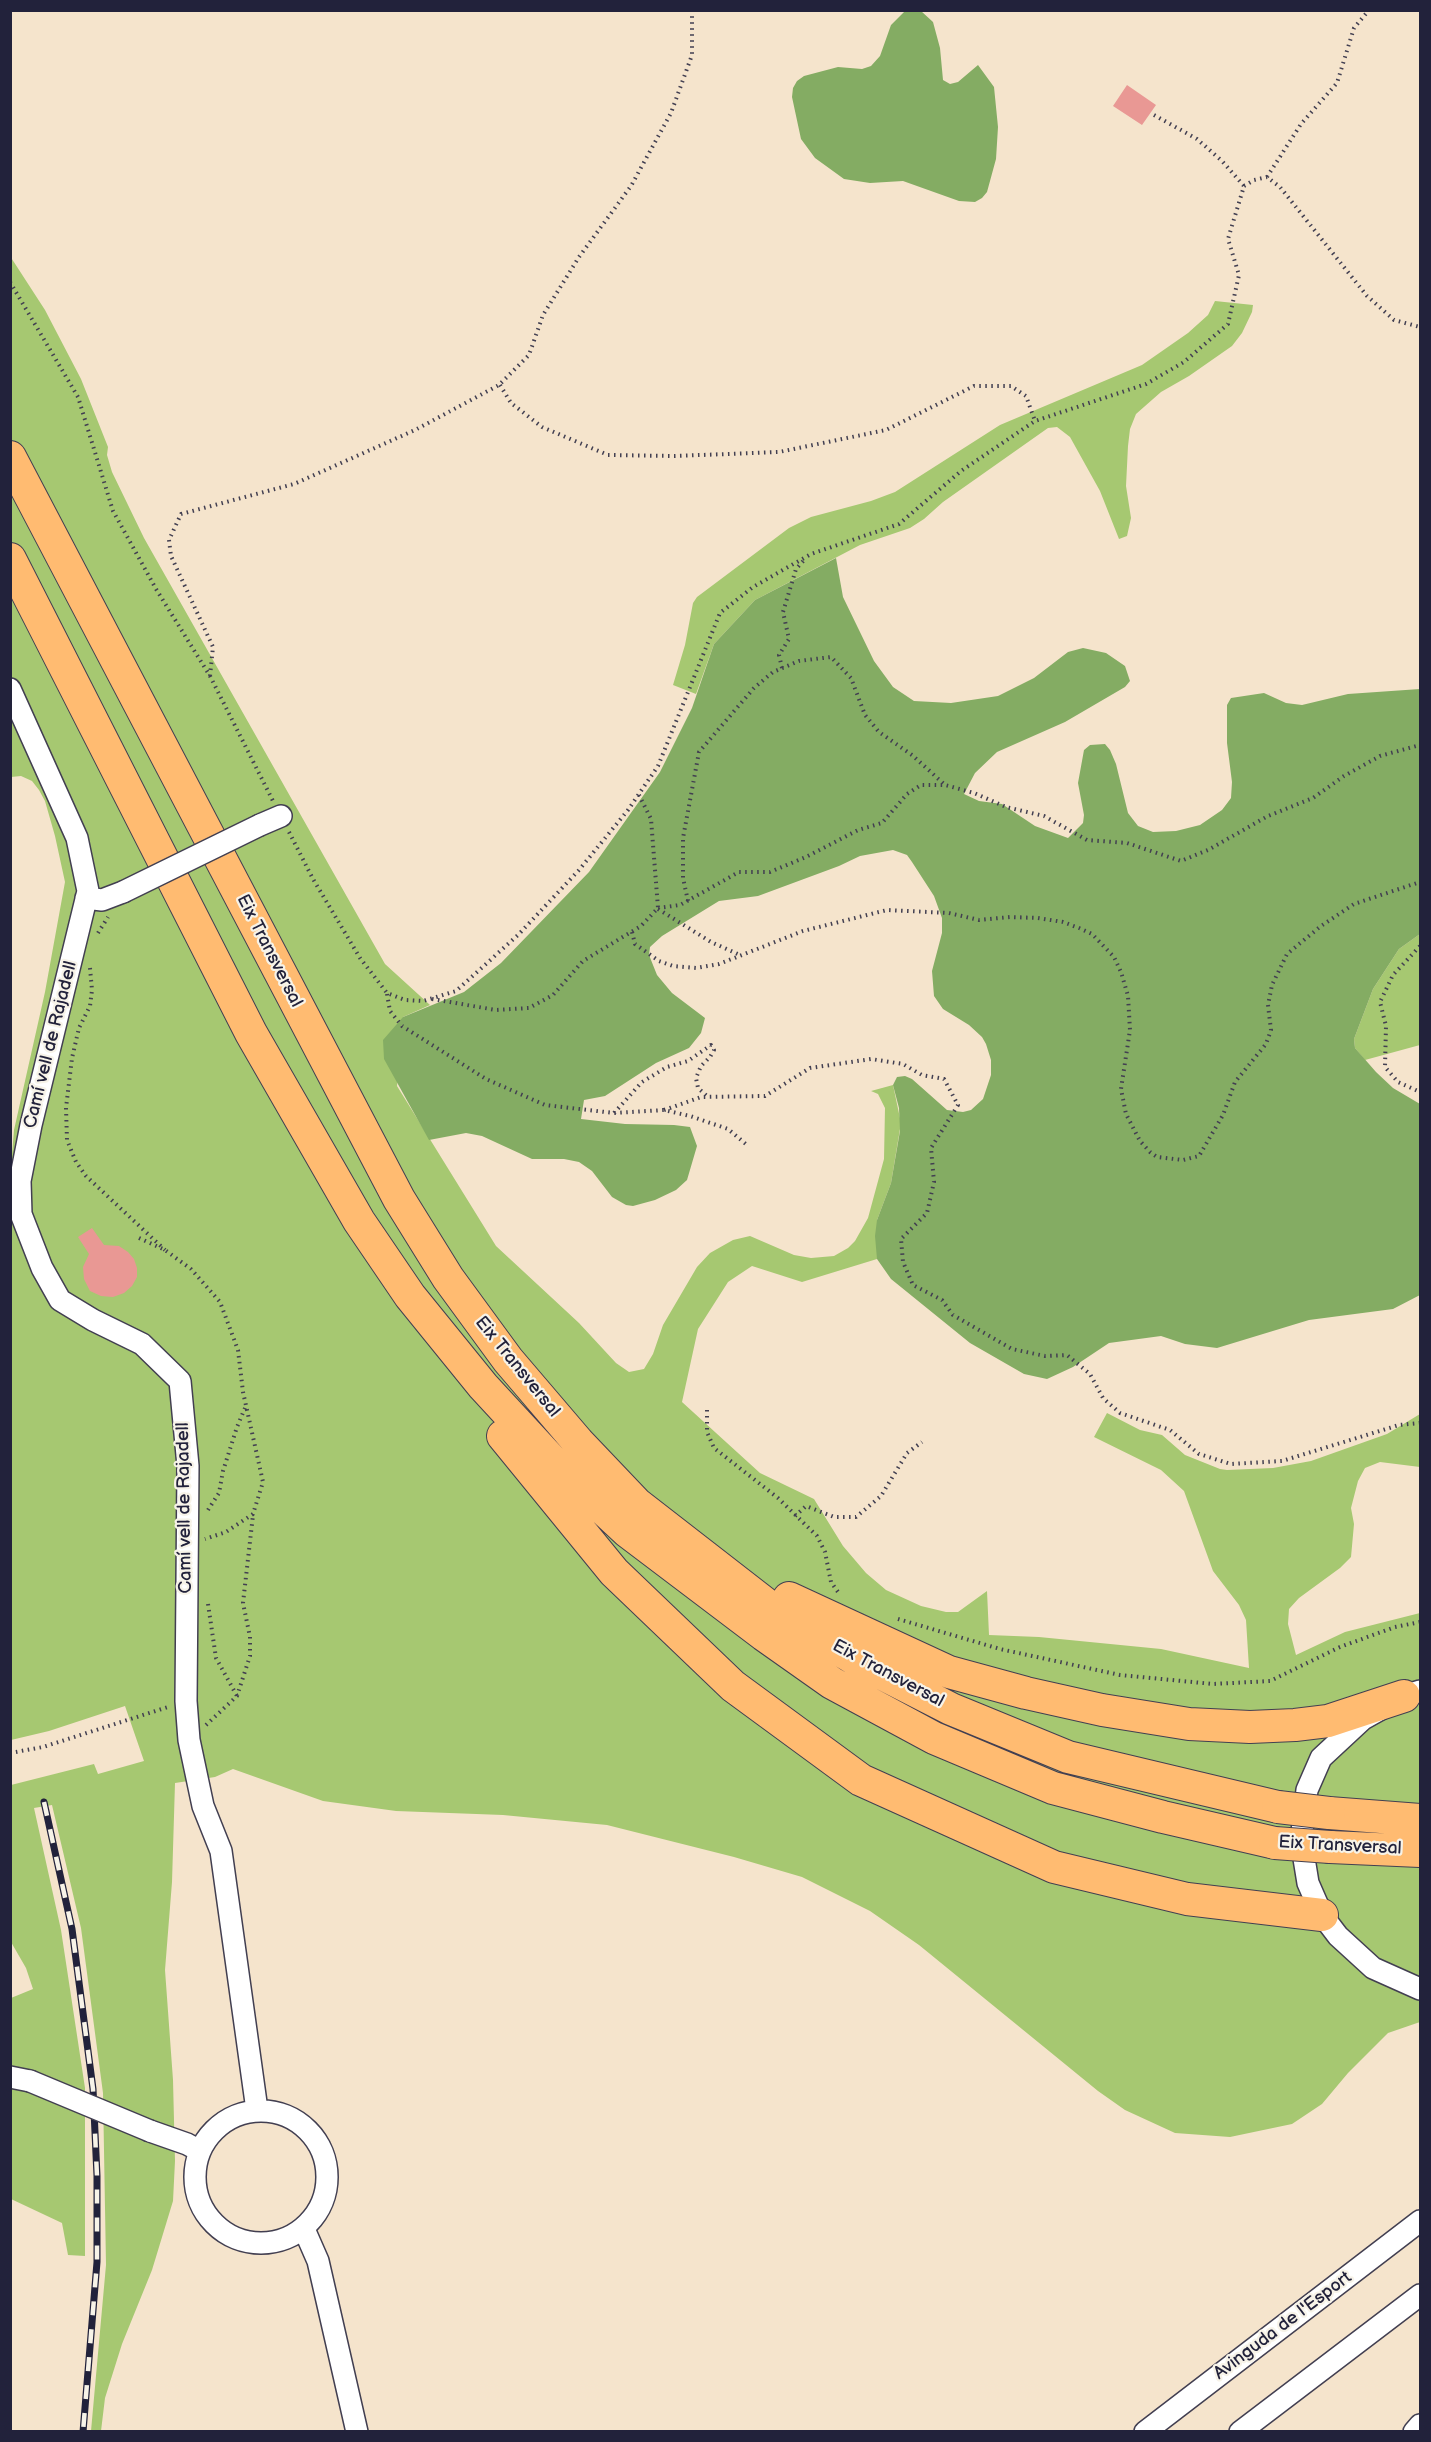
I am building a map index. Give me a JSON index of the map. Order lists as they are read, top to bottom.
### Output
{
  "streets": {
    "highway": ["Eix Transversal"],
    "street": ["Camí vell de Rajadell", "Avinguda de l'Esport"]
  }
}
